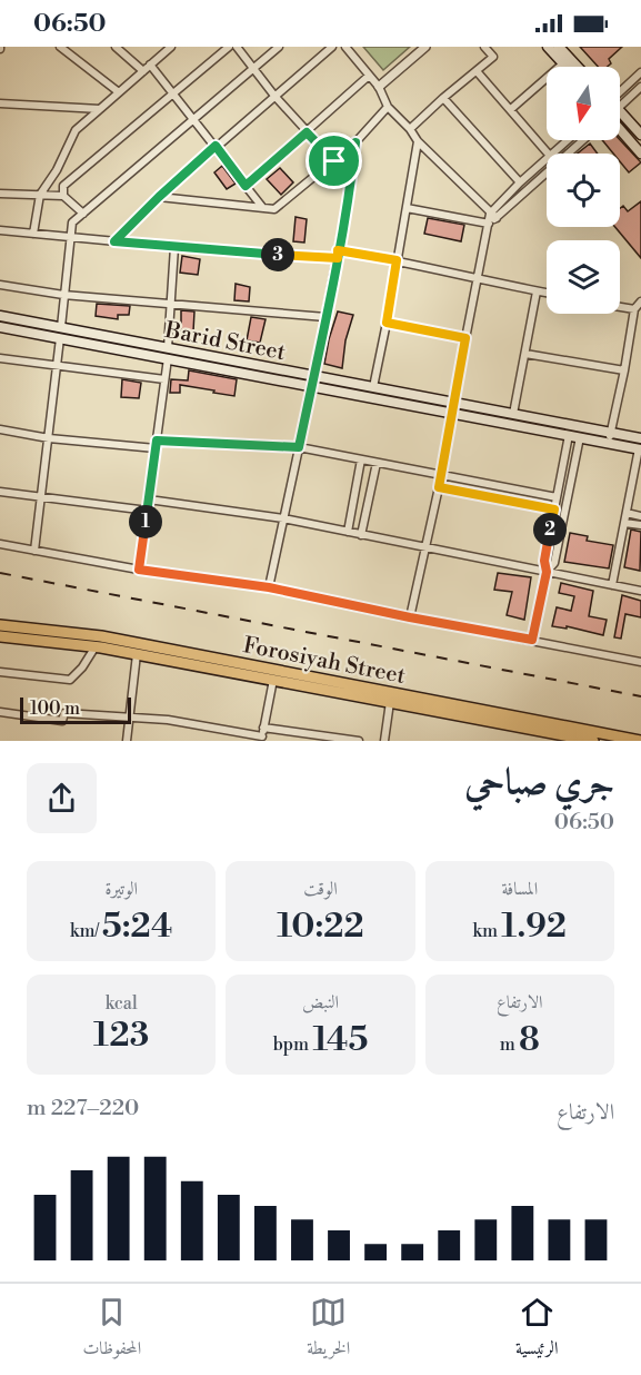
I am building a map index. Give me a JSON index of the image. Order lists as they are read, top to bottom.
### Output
{
  "streets": {
    "main road": ["Barid Street", "Forosiyah Street"]
  },
  "scale_bar": "100 m",
  "north": "bottom",
  "page": {
    "status": "06:50",
    "pins": ["3", "1", "2"],
    "scale": "100 m",
    "heading": ["جري صباحي", "06:50"],
    "stats": [
      ["المسافة", "1.92 km"],
      ["الوقت", "10:22"],
      ["الوتيرة", "5:24 /km"],
      ["الارتفاع", "8 m"],
      ["النبض", "145 bpm"],
      ["kcal", "123"]
    ],
    "chart": ["الارتفاع", "220–227 m"],
    "tabs": ["الرئيسية", "الخريطة", "المحفوظات"]
  }
}
